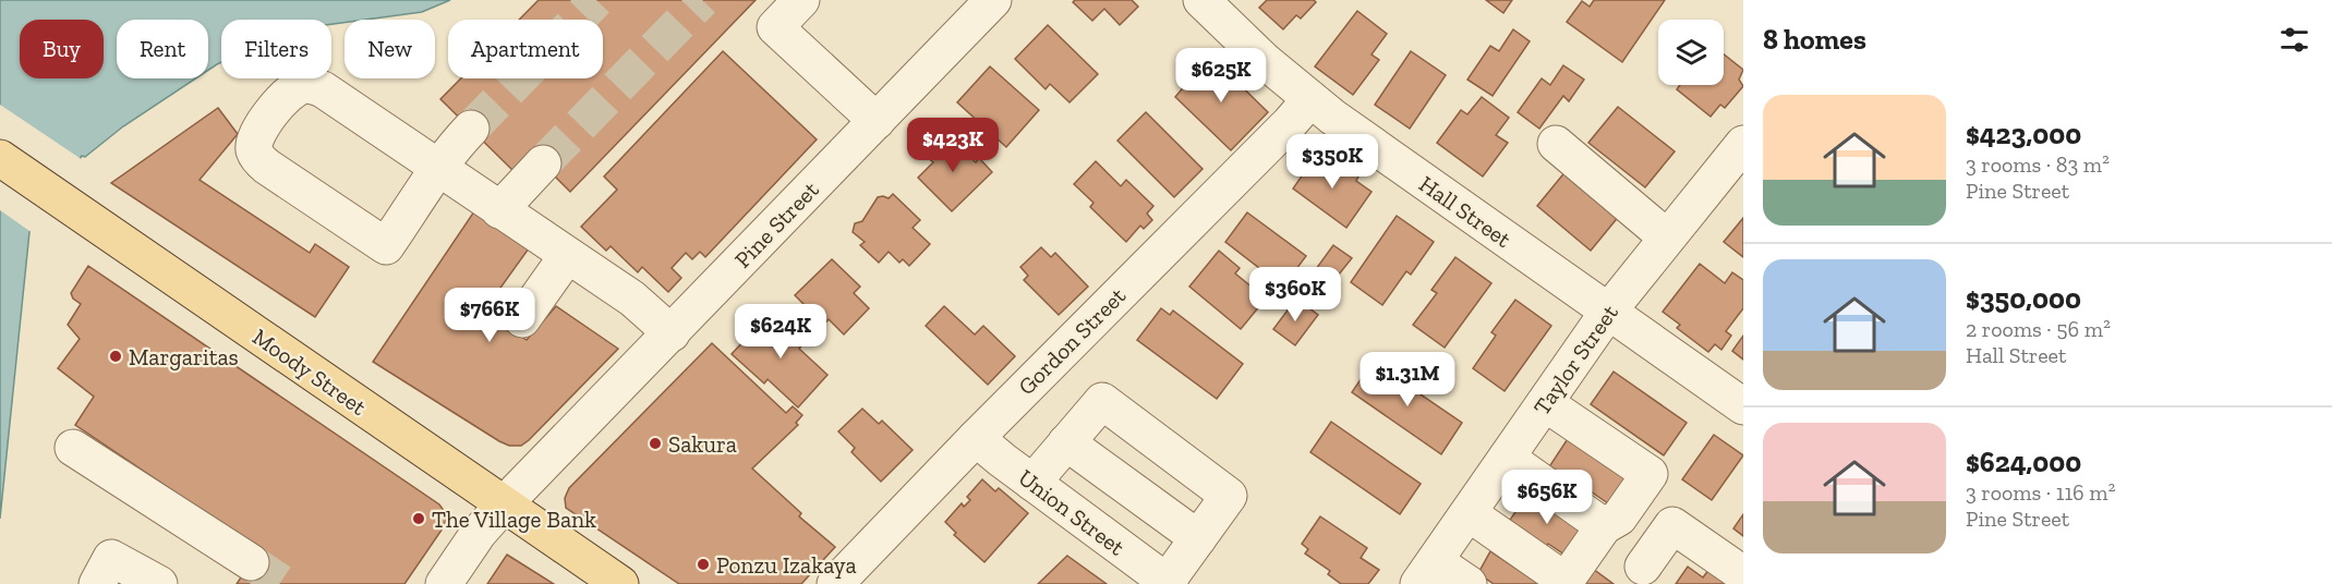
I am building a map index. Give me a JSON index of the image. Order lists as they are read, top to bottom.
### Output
{
  "streets": {
    "main road": ["Moody Street"],
    "street": [
      "Hall Street",
      "Pine Street",
      "Gordon Street",
      "Taylor Street",
      "Union Street"
    ]
  },
  "crossings": [
    ["Hall Street", "Gordon Street"],
    ["Hall Street", "Taylor Street"],
    ["Pine Street", "Moody Street"],
    ["Gordon Street", "Union Street"]
  ],
  "places": [
    "Margaritas",
    "Sakura",
    "The Village Bank",
    "Ponzu Izakaya"
  ],
  "page": {
    "heading": "8 homes",
    "chip": [
      "Buy",
      "Rent",
      "Filters",
      "New",
      "Apartment"
    ],
    "price": [
      "$625K",
      "$423K",
      "$350K",
      "$360K",
      "$766K",
      "$624K",
      "$1.31M",
      "$656K"
    ],
    "list": [
      {
        "name": "$423,000",
        "note": "3 rooms · 83 m² · Pine Street"
      },
      {
        "name": "$350,000",
        "note": "2 rooms · 56 m² · Hall Street"
      },
      {
        "name": "$624,000",
        "note": "3 rooms · 116 m² · Pine Street"
      }
    ]
  }
}
